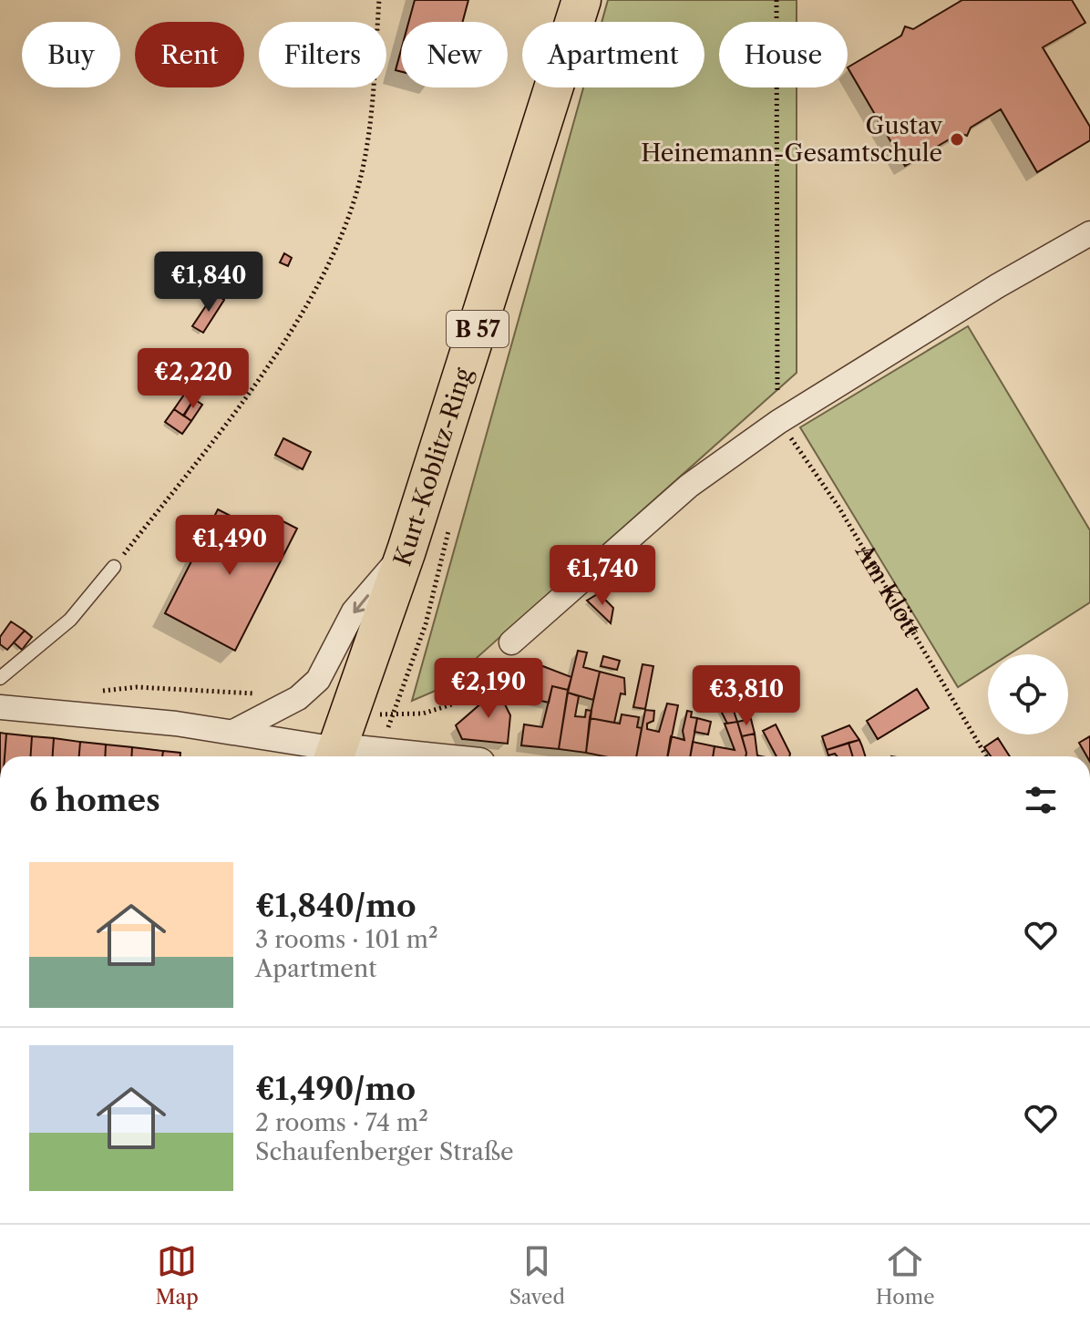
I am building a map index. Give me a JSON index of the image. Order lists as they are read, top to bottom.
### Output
{
  "streets": {
    "main road": ["B 57", "Kurt-Koblitz-Ring"],
    "path": ["Am Klött"]
  },
  "places": ["Gustav Heinemann-Gesamtschule"],
  "page": {
    "chip": [
      "Buy",
      "Rent",
      "Filters",
      "New",
      "Apartment",
      "House"
    ],
    "price": [
      "€1,840",
      "€2,220",
      "€1,490",
      "€1,740",
      "€2,190",
      "€3,810"
    ],
    "heading": "6 homes",
    "list": [
      {
        "name": "€1,840/mo",
        "note": "3 rooms · 101 m² · Apartment"
      },
      {
        "name": "€1,490/mo",
        "note": "2 rooms · 74 m² · Schaufenberger Straße"
      }
    ],
    "tabs": ["Map", "Saved", "Home"]
  }
}
